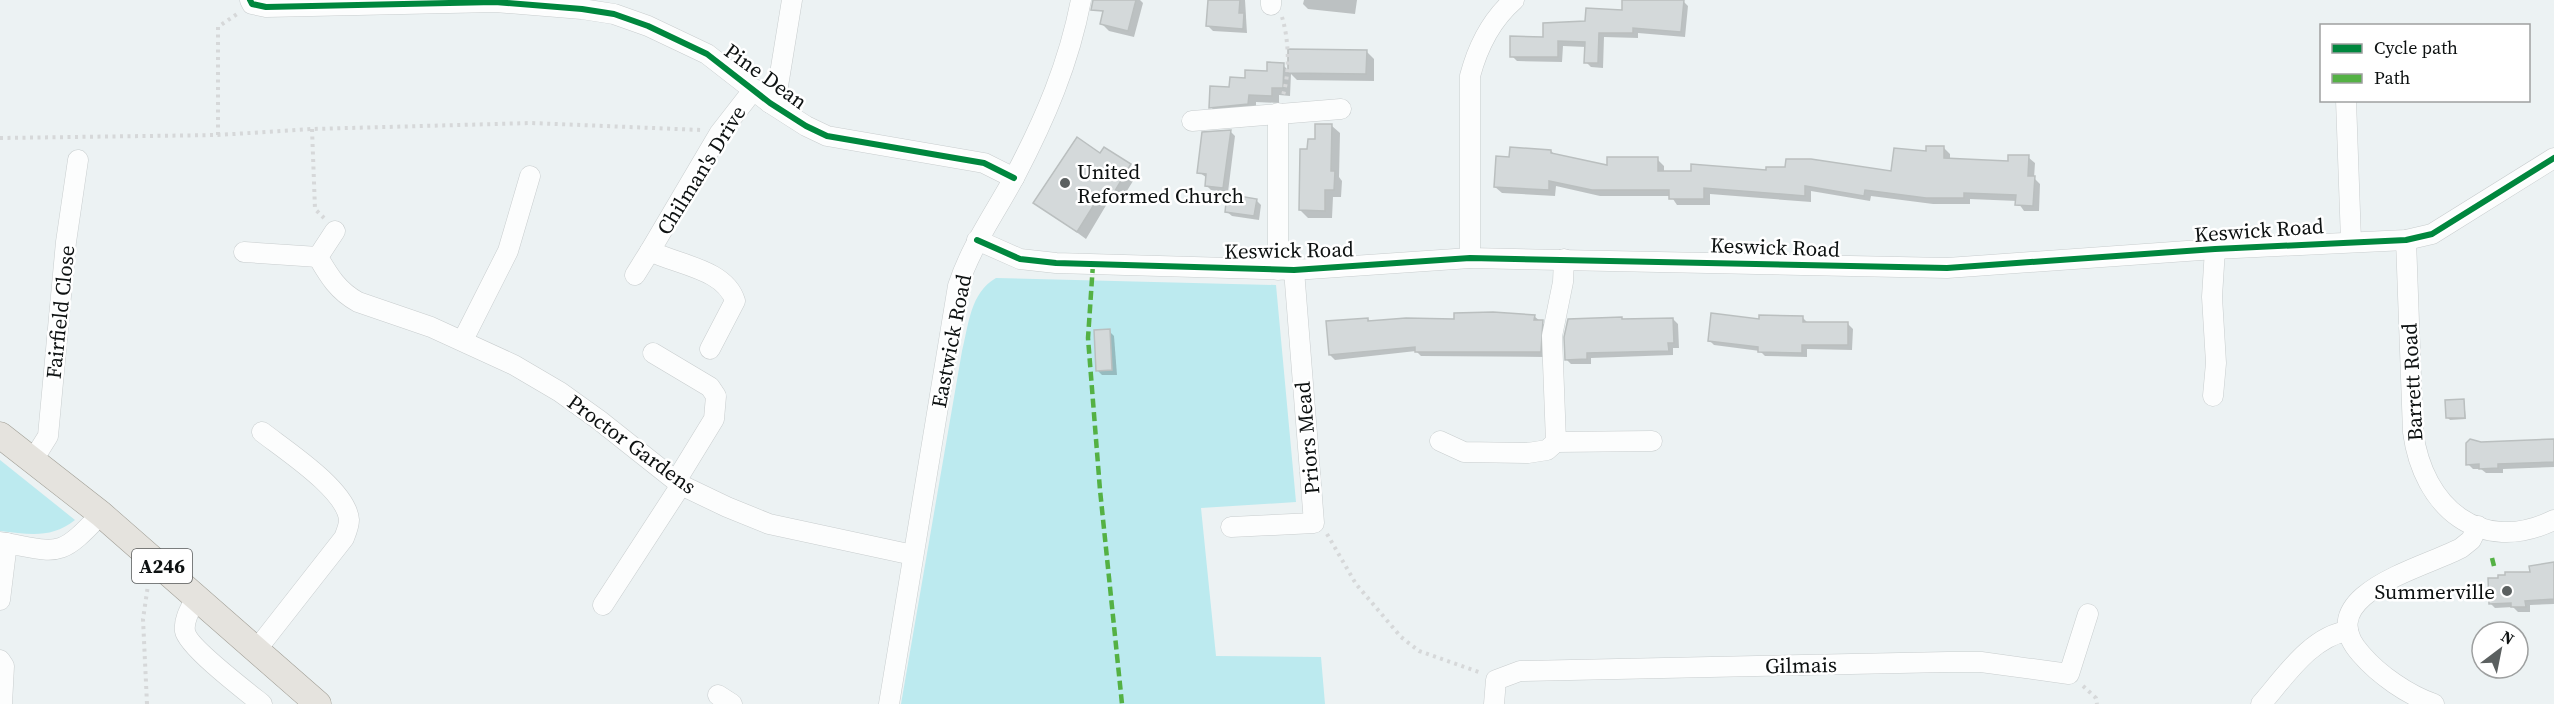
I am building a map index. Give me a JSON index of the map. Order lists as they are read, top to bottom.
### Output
{
  "streets": {
    "main road": ["A246"],
    "street": [
      "Pine Dean",
      "Chilman's Drive",
      "Keswick Road",
      "Fairfield Close",
      "Eastwick Road",
      "Barrett Road",
      "Priors Mead",
      "Proctor Gardens",
      "Gilmais"
    ]
  },
  "crossings": [
    ["Pine Dean", "Chilman's Drive"],
    ["Pine Dean", "Eastwick Road"],
    ["Keswick Road", "Eastwick Road"],
    ["Keswick Road", "Barrett Road"],
    ["Keswick Road", "Priors Mead"],
    ["Fairfield Close", "A246"],
    ["Eastwick Road", "Proctor Gardens"]
  ],
  "places": ["United Reformed Church", "Summerville"],
  "legend": ["Cycle path", "Path"],
  "north": "top right"
}
